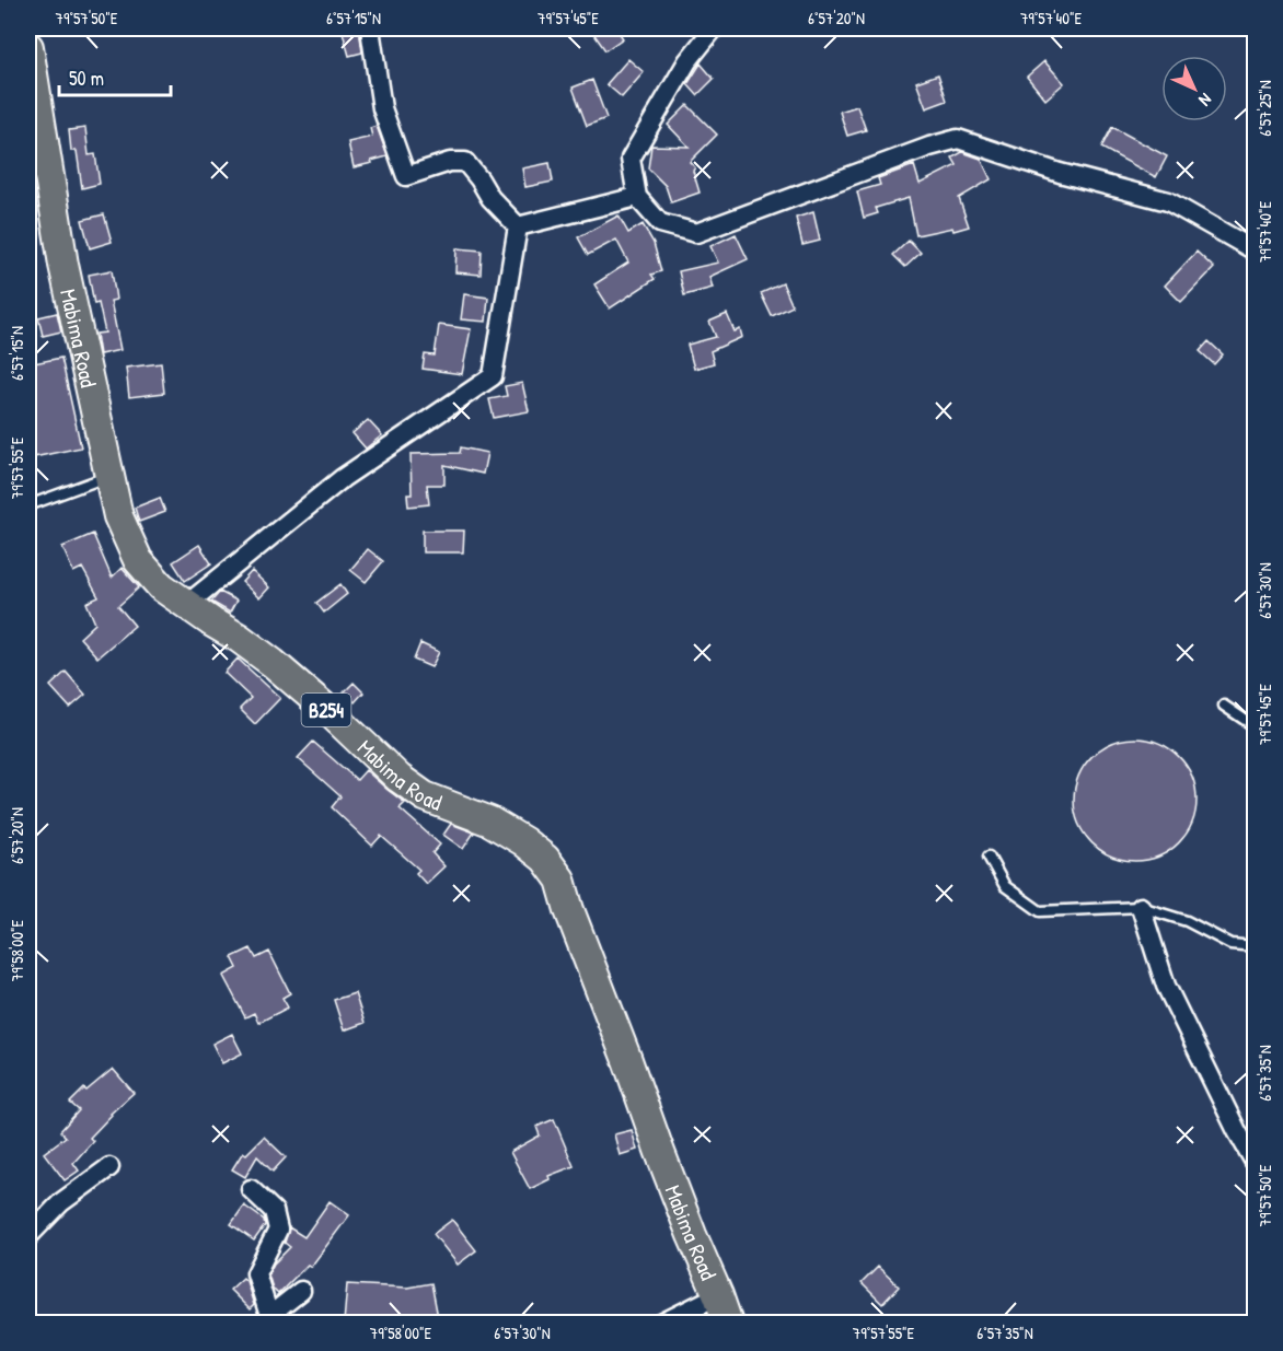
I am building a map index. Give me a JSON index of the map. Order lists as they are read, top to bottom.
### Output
{
  "streets": {
    "main road": ["Mabima Road", "B254"]
  },
  "scale_bar": "50 m",
  "north": "bottom right",
  "coordinates": [
    "79°57'50\"E",
    "6°57'15\"N",
    "79°57'45\"E",
    "6°57'20\"N",
    "79°57'40\"E",
    "6°57'25\"N",
    "79°57'55\"E",
    "6°57'30\"N",
    "79°58'00\"E",
    "6°57'35\"N"
  ]
}
